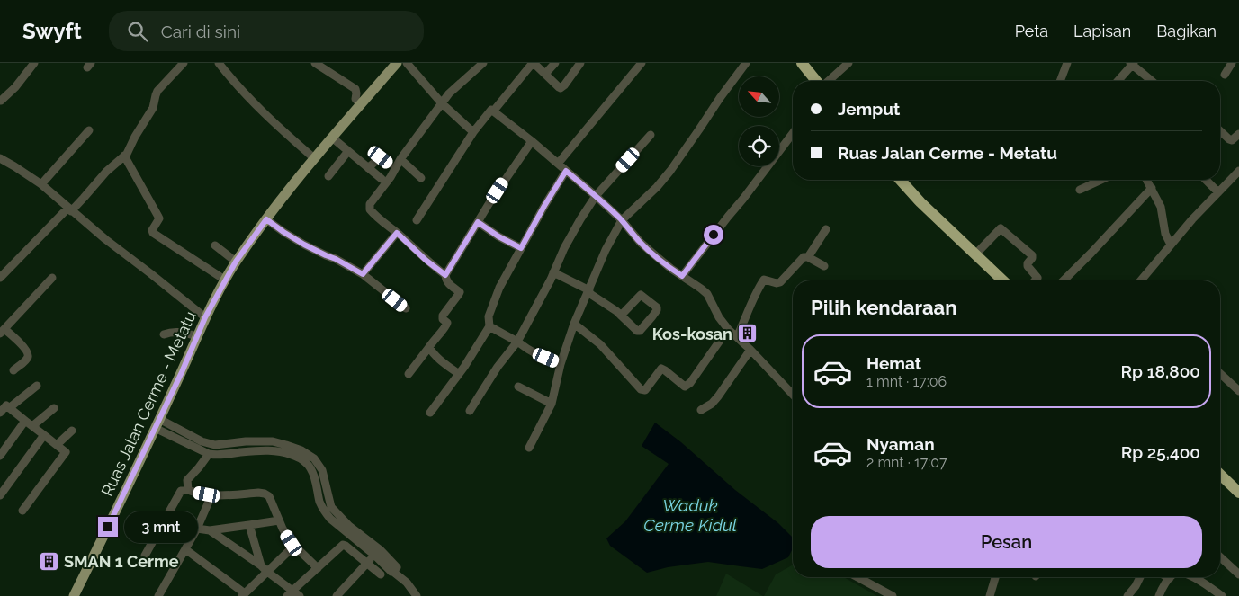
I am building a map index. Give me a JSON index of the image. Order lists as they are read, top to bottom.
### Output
{
  "streets": {
    "main road": ["Ruas Jalan Cerme - Metatu"]
  },
  "water": ["Waduk Cerme Kidul"],
  "places": {
    "building": ["Kos-kosan", "SMAN 1 Cerme"]
  },
  "north": "top left",
  "page": {
    "header": "Swyft",
    "search": "Cari di sini",
    "nav": ["Peta", "Lapisan", "Bagikan"],
    "banner": ["Jemput", "Ruas Jalan Cerme - Metatu"],
    "heading": "Pilih kendaraan",
    "list": [
      {
        "name": "Hemat",
        "note": "1 mnt · 17:06",
        "value": "Rp 18,800"
      },
      {
        "name": "Nyaman",
        "note": "2 mnt · 17:07",
        "value": "Rp 25,400"
      }
    ],
    "buttons": "Pesan",
    "bubble": "3 mnt"
  }
}
